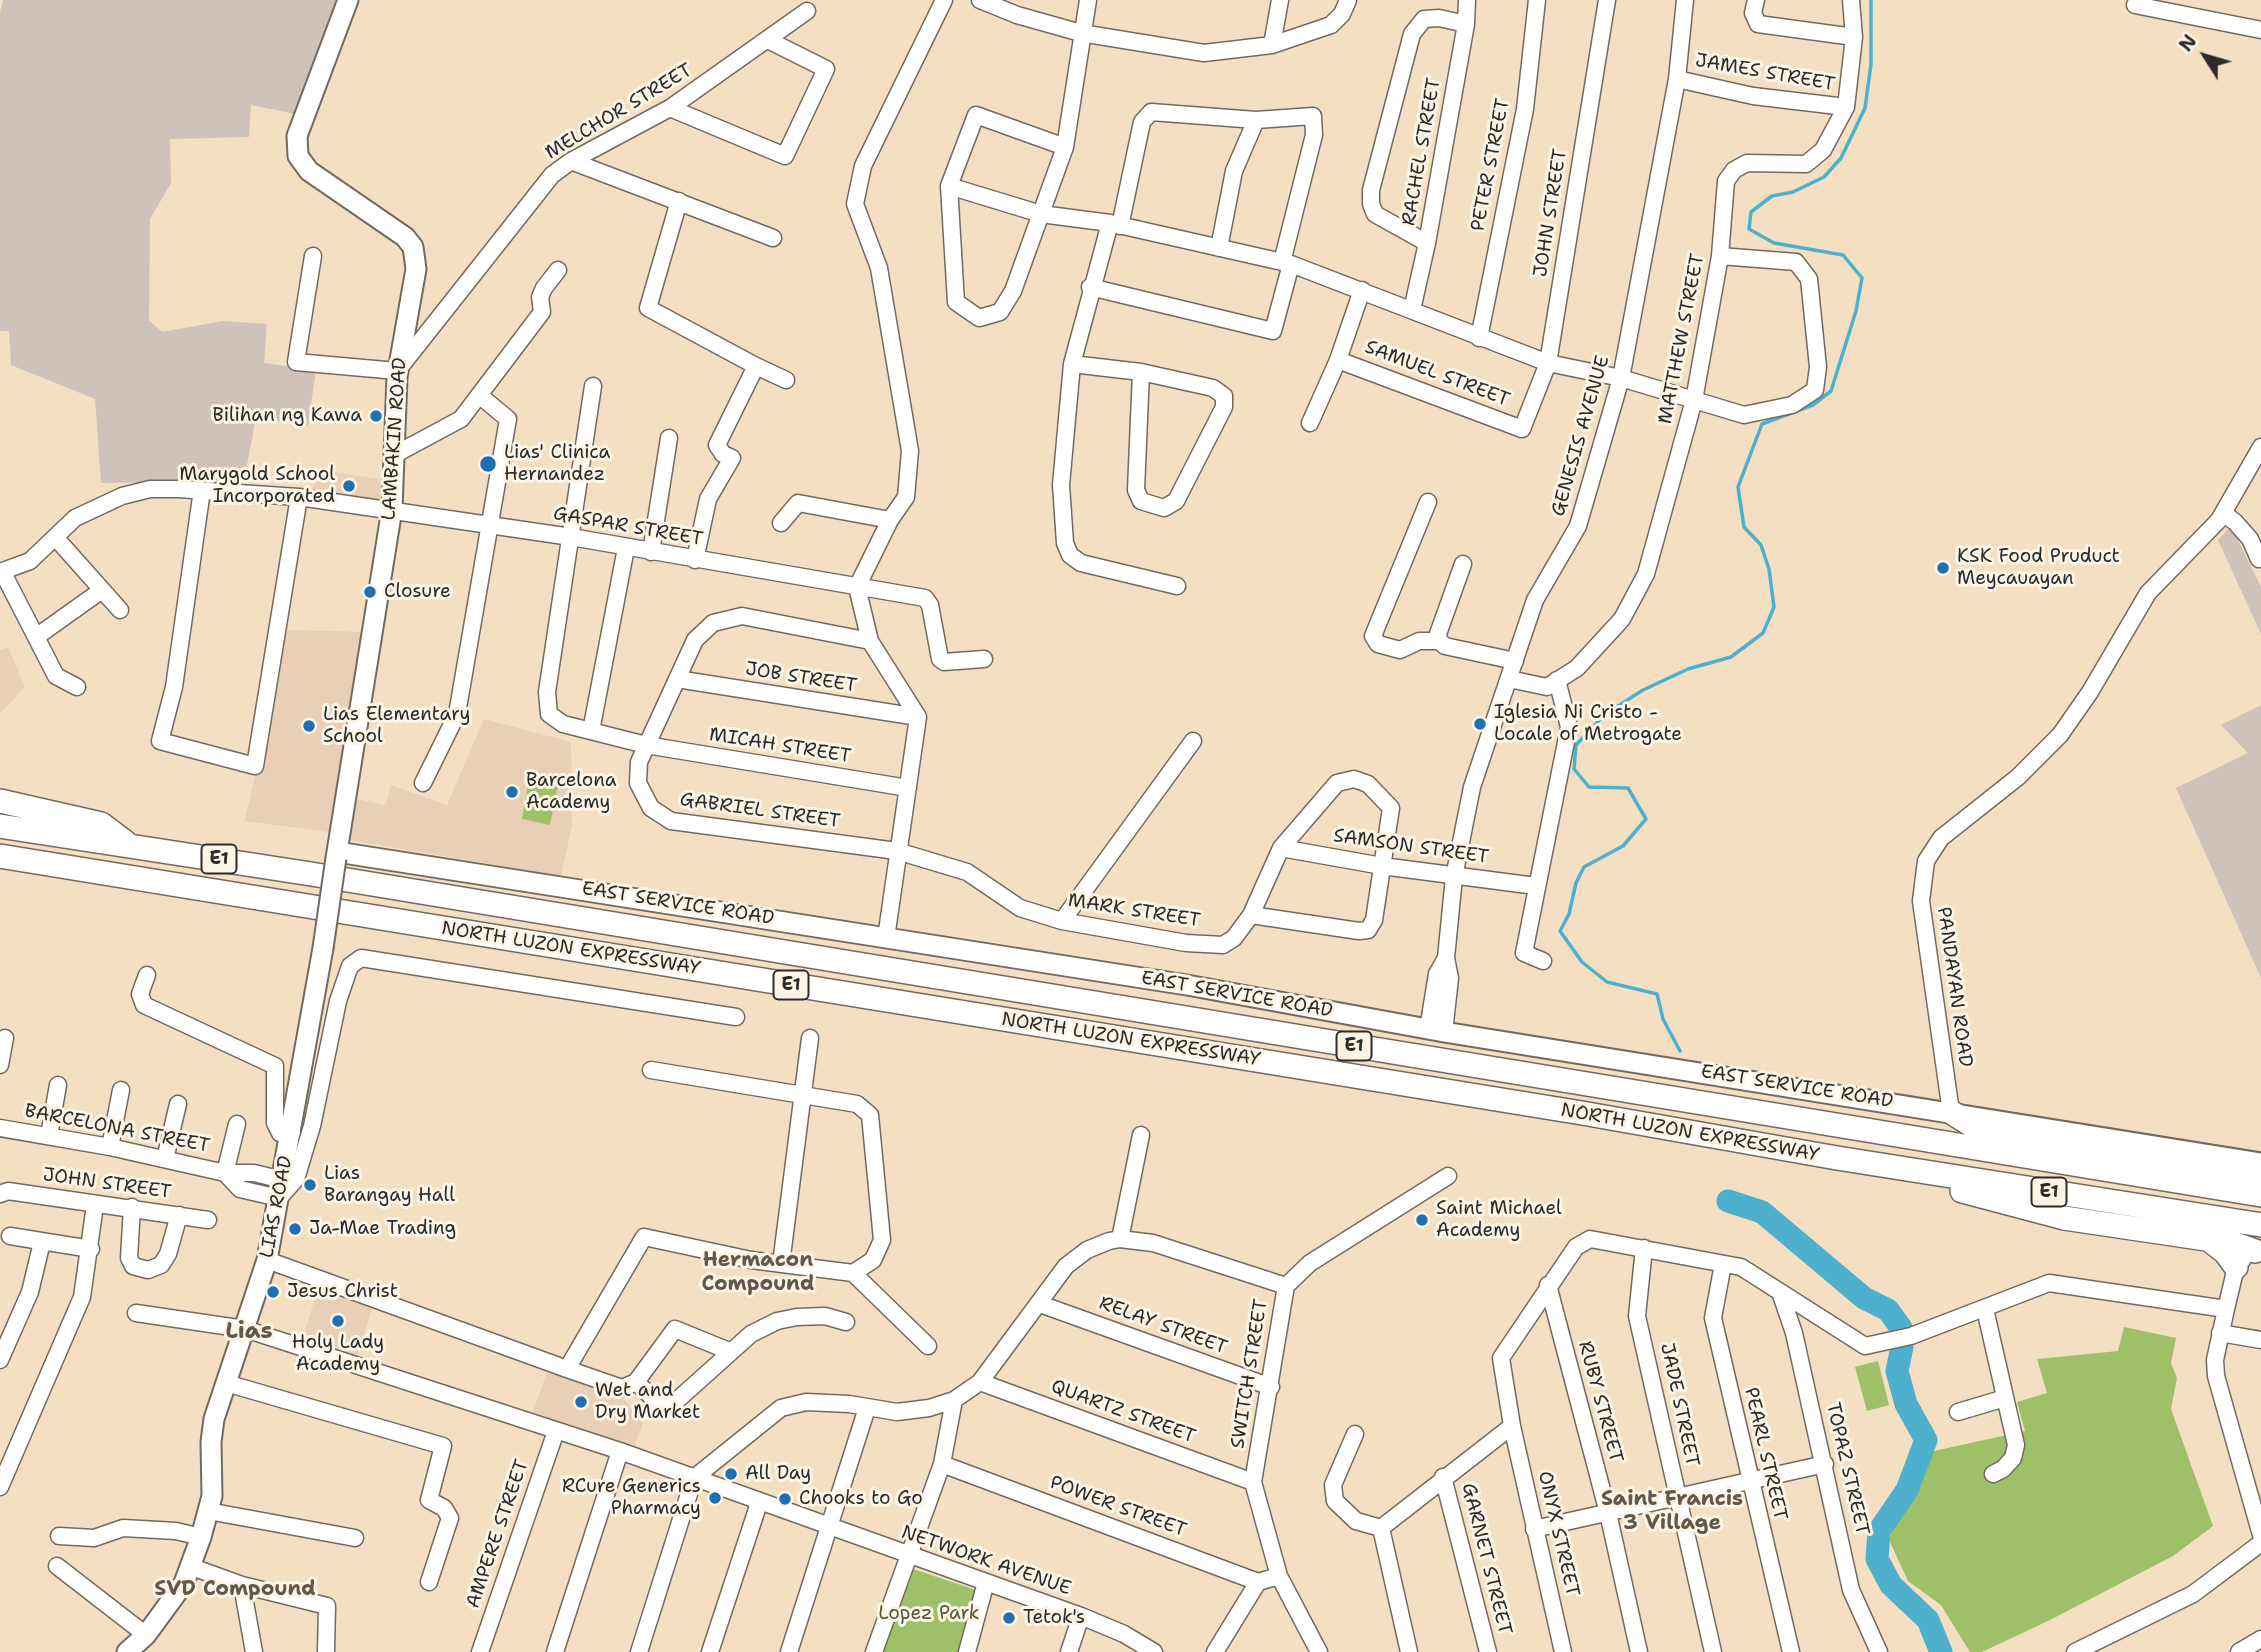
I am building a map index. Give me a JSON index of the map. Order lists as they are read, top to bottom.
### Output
{
  "streets": {
    "highway": ["E1", "NORTH LUZON EXPRESSWAY"],
    "main road": ["LAMBAKIN ROAD", "EAST SERVICE ROAD", "LIAS ROAD"],
    "street": [
      "JAMES STREET",
      "MELCHOR STREET",
      "RACHEL STREET",
      "PETER STREET",
      "JOHN STREET",
      "MATTHEW STREET",
      "SAMUEL STREET",
      "GENESIS AVENUE",
      "GASPAR STREET",
      "JOB STREET",
      "MICAH STREET",
      "GABRIEL STREET",
      "SAMSON STREET",
      "MARK STREET",
      "PANDAYAN ROAD",
      "BARCELONA STREET",
      "RELAY STREET",
      "SWITCH STREET",
      "RUBY STREET",
      "JADE STREET",
      "QUARTZ STREET",
      "PEARL STREET",
      "TOPAZ STREET",
      "POWER STREET",
      "AMPERE STREET",
      "ONYX STREET",
      "GARNET STREET",
      "NETWORK AVENUE"
    ]
  },
  "crossings": [
    ["JAMES STREET", "MATTHEW STREET"],
    ["JAMES STREET", "GENESIS AVENUE"],
    ["MELCHOR STREET", "LAMBAKIN ROAD"],
    ["JOHN STREET", "SAMUEL STREET"],
    ["GENESIS AVENUE", "SAMSON STREET"],
    ["GENESIS AVENUE", "EAST SERVICE ROAD"],
    ["LAMBAKIN ROAD", "GASPAR STREET"],
    ["LAMBAKIN ROAD", "EAST SERVICE ROAD"],
    ["LAMBAKIN ROAD", "LIAS ROAD"],
    ["GASPAR STREET", "MICAH STREET"],
    ["JOB STREET", "GABRIEL STREET"],
    ["MICAH STREET", "GABRIEL STREET"],
    ["GABRIEL STREET", "MARK STREET"],
    ["SAMSON STREET", "MARK STREET"],
    ["EAST SERVICE ROAD", "PANDAYAN ROAD"],
    ["EAST SERVICE ROAD", "LIAS ROAD"],
    ["BARCELONA STREET", "LIAS ROAD"],
    ["LIAS ROAD", "NETWORK AVENUE"],
    ["RELAY STREET", "SWITCH STREET"],
    ["SWITCH STREET", "QUARTZ STREET"],
    ["RUBY STREET", "ONYX STREET"],
    ["JADE STREET", "ONYX STREET"],
    ["AMPERE STREET", "NETWORK AVENUE"]
  ],
  "districts": [
    "Hermacon Compound",
    "Lias",
    "Saint Francis 3 Village",
    "SVD Compound"
  ],
  "parks": ["Lopez Park"],
  "places": [
    "Bilihan ng Kawa",
    "Lias' Clinica Hernandez",
    "Marygold School Incorporated",
    "KSK Food Pruduct Meycauayan",
    "Closure",
    "Iglesia Ni Cristo - Locale of Metrogate",
    "Lias Elementary School",
    "Barcelona Academy",
    "Lias Barangay Hall",
    "Saint Michael Academy",
    "Ja-Mae Trading",
    "Jesus Christ",
    "Holy Lady Academy",
    "Wet and Dry Market",
    "All Day",
    "RCure Generics Pharmacy",
    "Chooks to Go",
    "Tetok's"
  ],
  "north": "top left"
}
